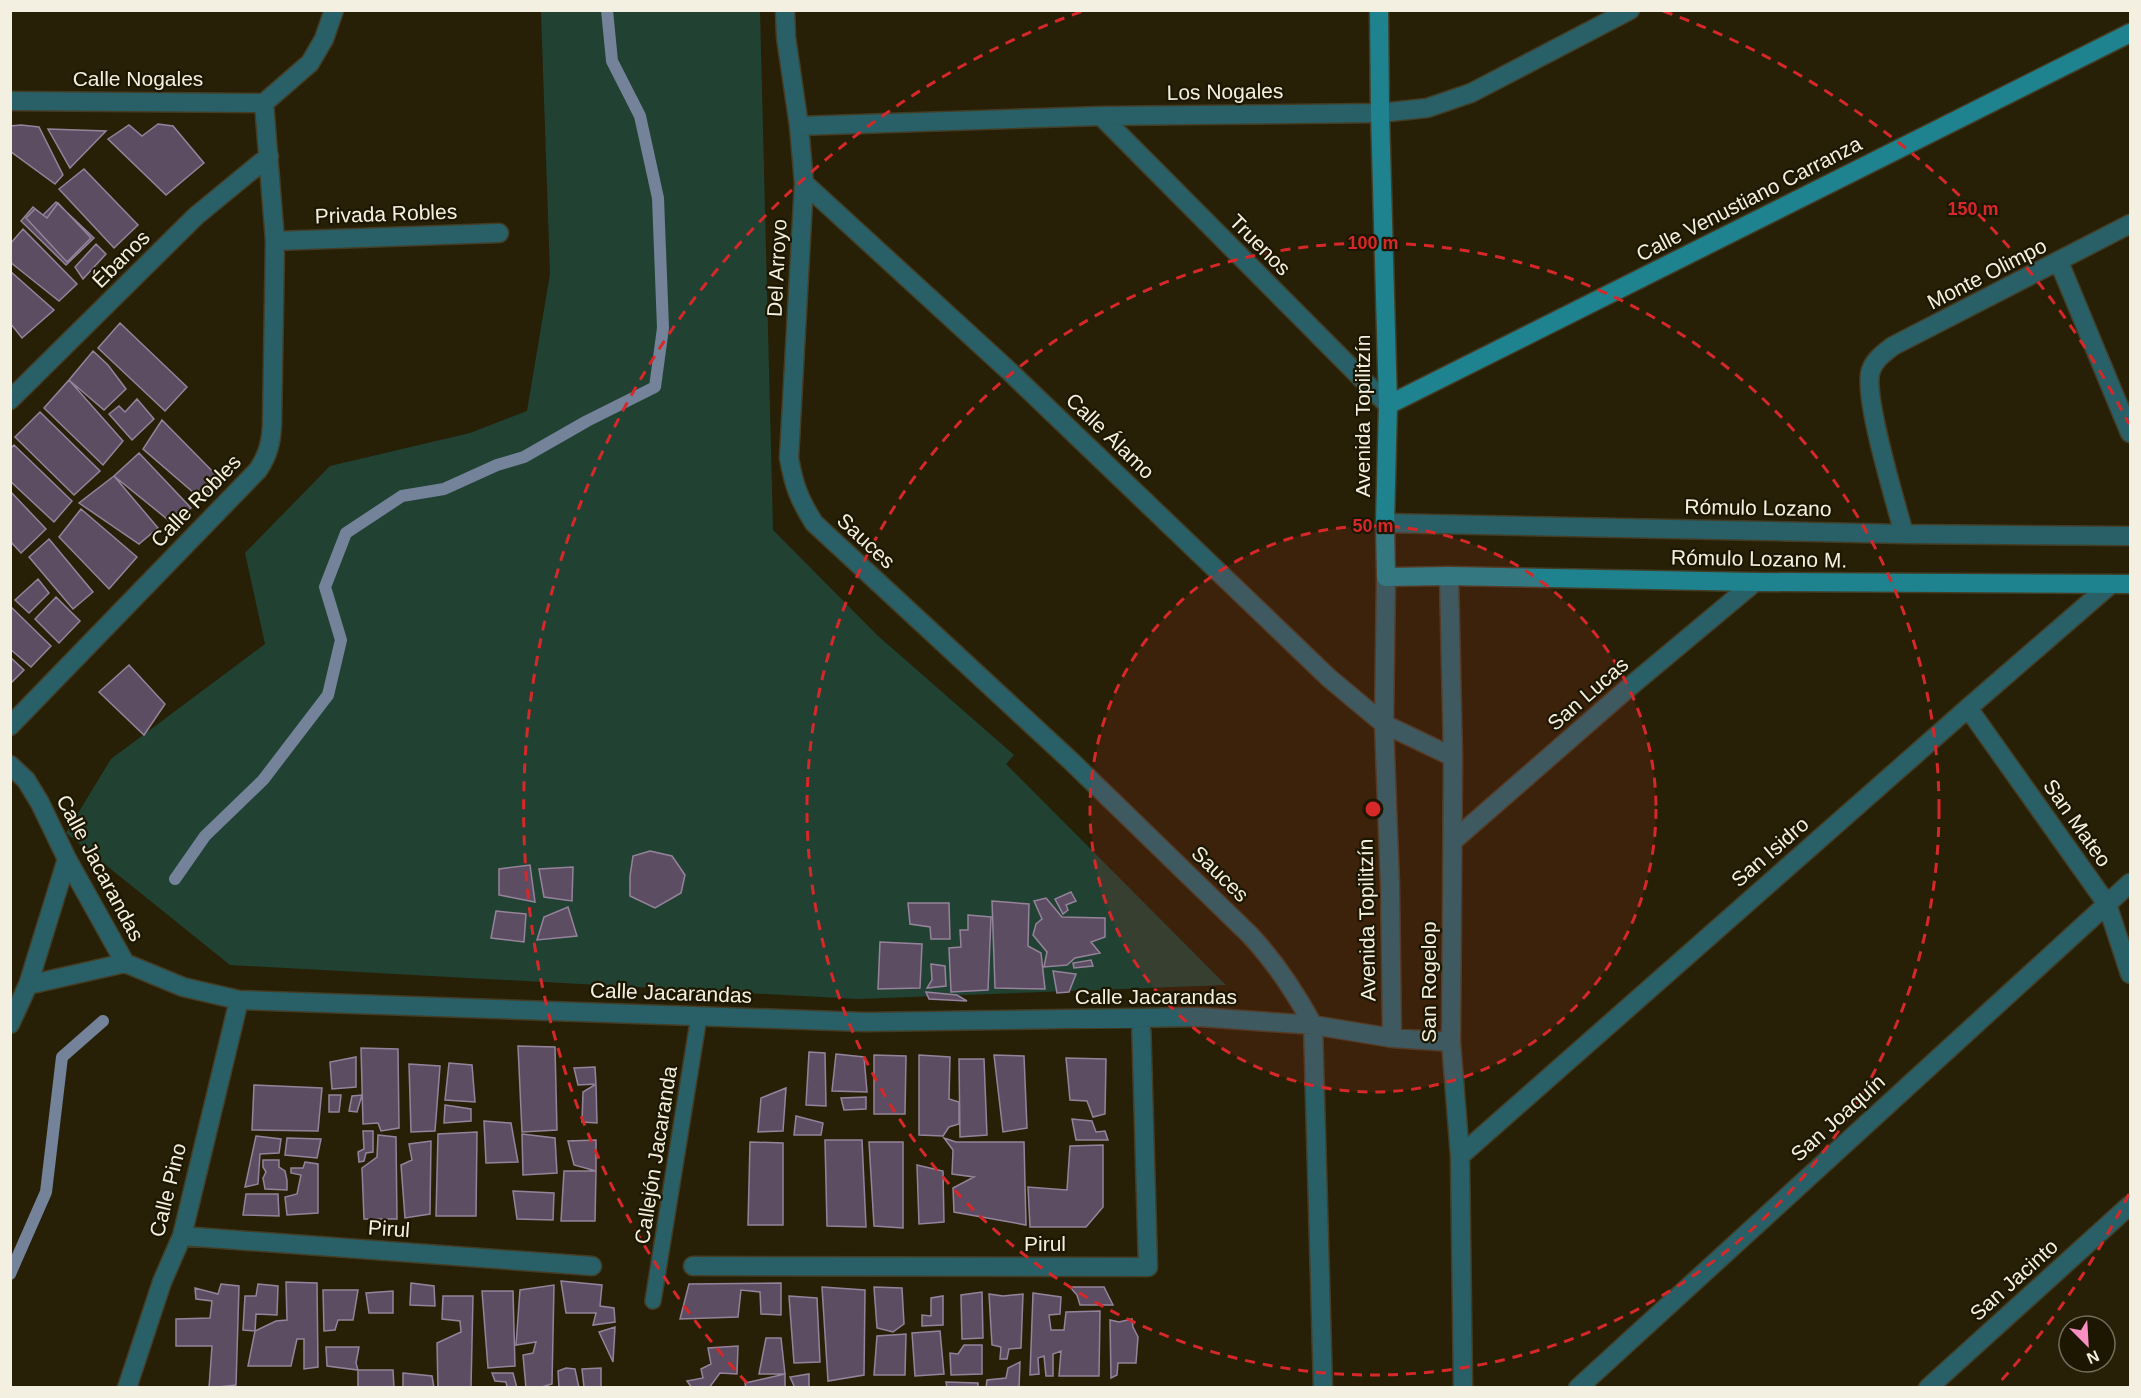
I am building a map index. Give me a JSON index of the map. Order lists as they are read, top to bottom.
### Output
{
  "streets": {
    "street": [
      "Calle Nogales",
      "Los Nogales",
      "Calle Venustiano Carranza",
      "Privada Robles",
      "Truenos",
      "Ébanos",
      "Del Arroyo",
      "Monte Olimpo",
      "Avenida Topilitzín",
      "Calle Álamo",
      "Calle Robles",
      "Rómulo Lozano",
      "Sauces",
      "Rómulo Lozano M.",
      "San Lucas",
      "San Mateo",
      "San Isidro",
      "Calle Jacarandas",
      "San Rogelop",
      "San Joaquín",
      "Calle Pino",
      "Pirul",
      "San Jacinto"
    ],
    "lane": ["Callejón Jacaranda"]
  },
  "crossings": [
    ["Calle Nogales", "Calle Robles"],
    ["Los Nogales", "Truenos"],
    ["Los Nogales", "Del Arroyo"],
    ["Los Nogales", "Avenida Topilitzín"],
    ["Calle Venustiano Carranza", "Truenos"],
    ["Calle Venustiano Carranza", "Avenida Topilitzín"],
    ["Privada Robles", "Calle Robles"],
    ["Truenos", "Avenida Topilitzín"],
    ["Ébanos", "Calle Robles"],
    ["Del Arroyo", "Calle Álamo"],
    ["Del Arroyo", "Sauces"],
    ["Monte Olimpo", "Rómulo Lozano"],
    ["Avenida Topilitzín", "Calle Álamo"],
    ["Avenida Topilitzín", "Rómulo Lozano"],
    ["Avenida Topilitzín", "Rómulo Lozano M."],
    ["Avenida Topilitzín", "Calle Jacarandas"],
    ["Calle Álamo", "San Rogelop"],
    ["Sauces", "Calle Jacarandas"],
    ["Rómulo Lozano M.", "San Lucas"],
    ["Rómulo Lozano M.", "San Isidro"],
    ["Rómulo Lozano M.", "San Rogelop"],
    ["San Lucas", "San Rogelop"],
    ["San Mateo", "San Isidro"],
    ["San Mateo", "San Joaquín"],
    ["San Isidro", "San Rogelop"],
    ["Calle Jacarandas", "San Rogelop"],
    ["Calle Jacarandas", "Callejón Jacaranda"],
    ["Calle Jacarandas", "Calle Pino"],
    ["Calle Jacarandas", "Pirul"],
    ["Calle Pino", "Pirul"]
  ],
  "north": "bottom right",
  "rings": ["150 m", "100 m", "50 m"]
}
